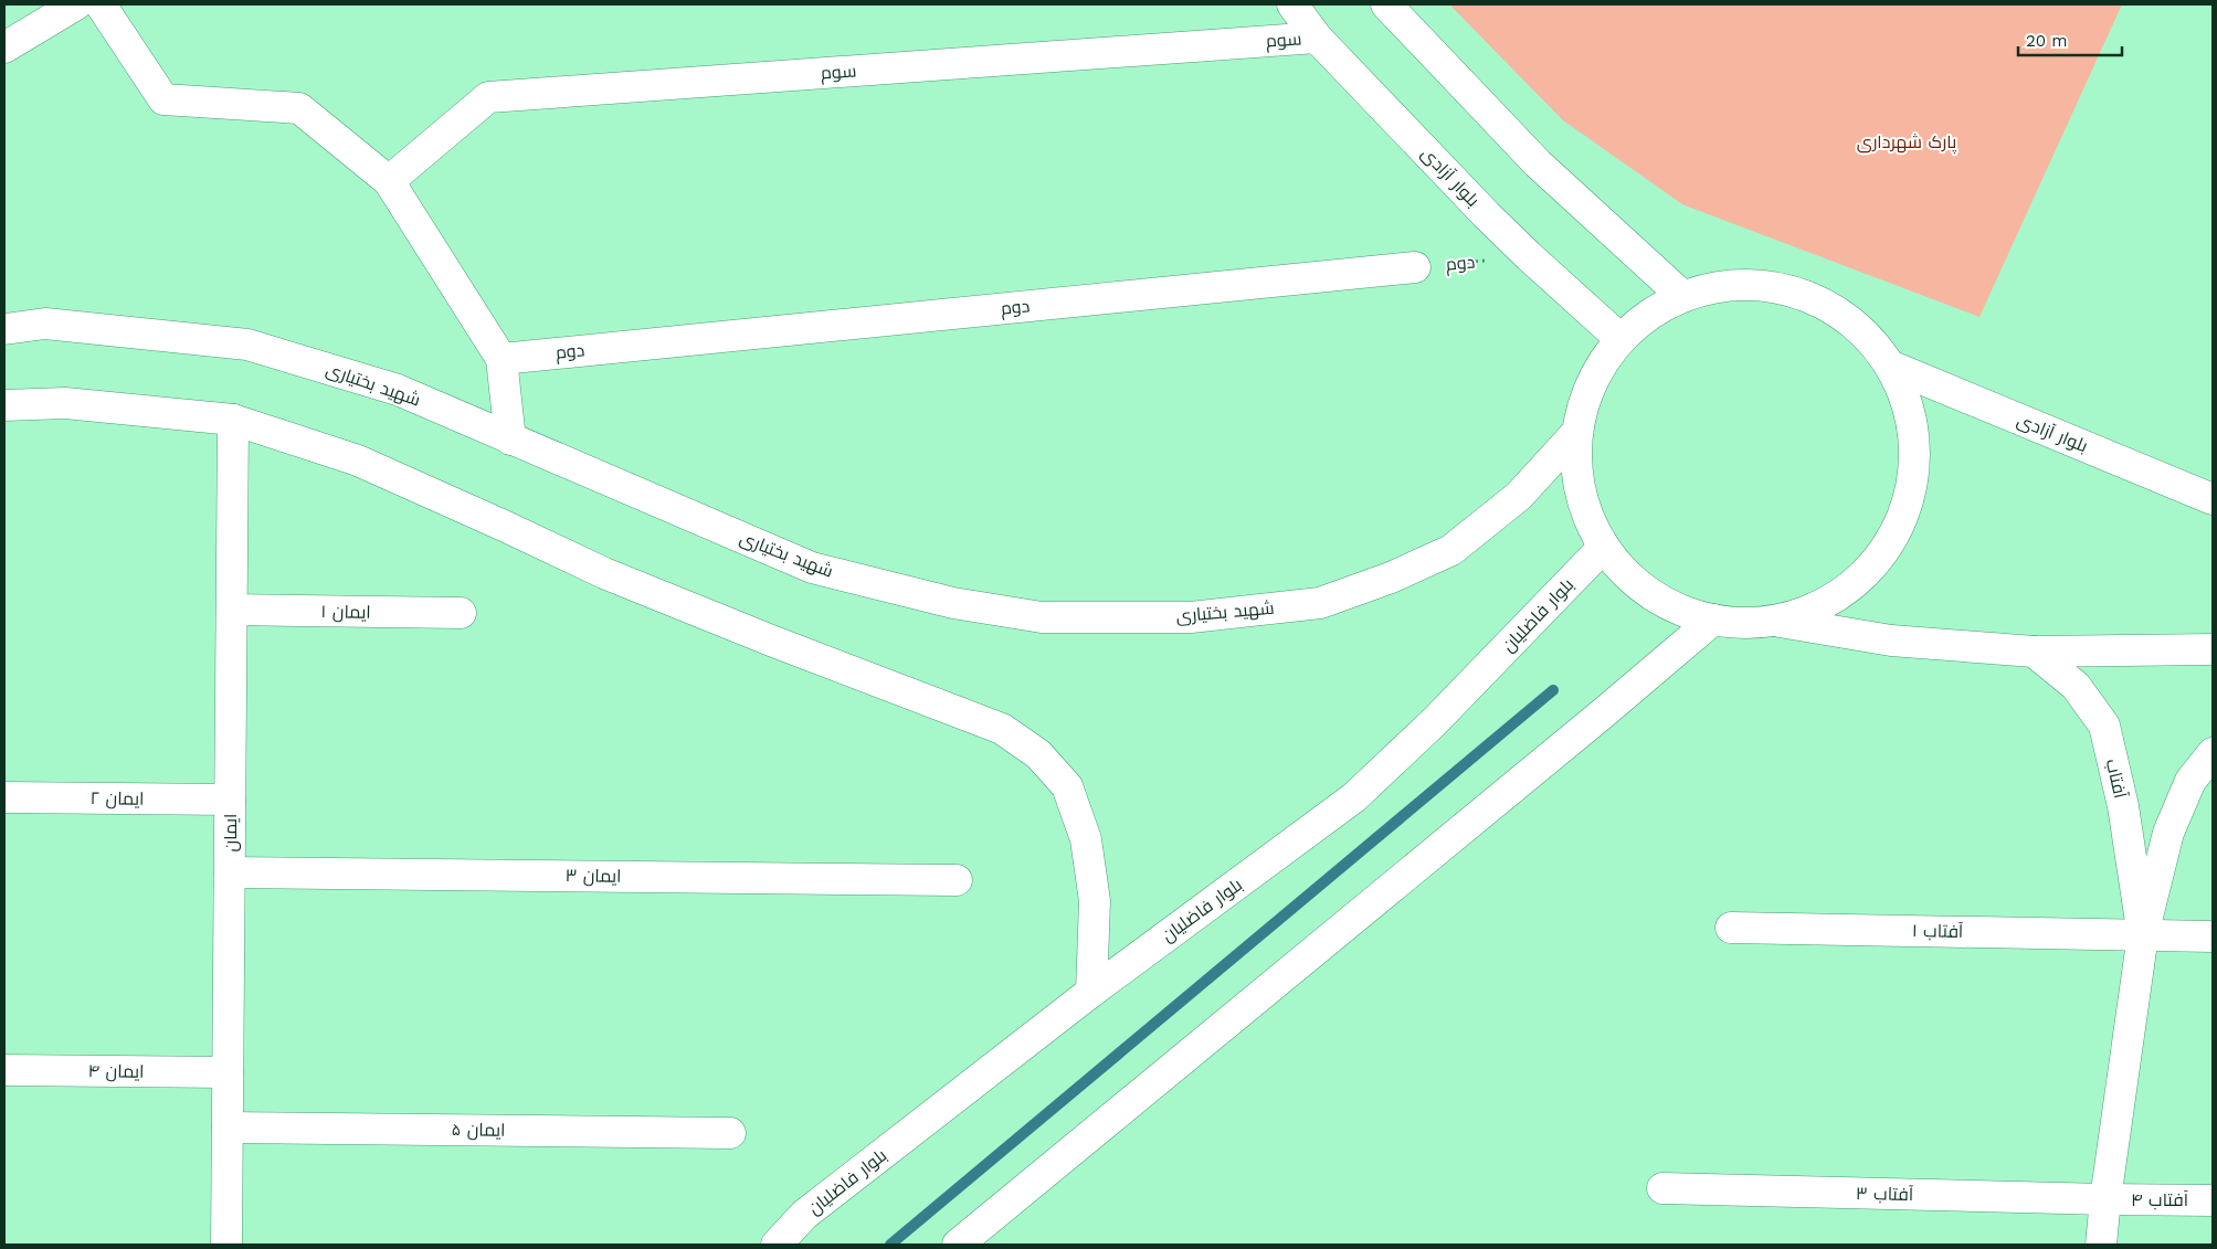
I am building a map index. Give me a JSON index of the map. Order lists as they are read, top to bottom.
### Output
{
  "streets": {
    "main road": [
      "سوم",
      "بلوار آزادی",
      "دوم",
      "شهید بختیاری",
      "ایمان ۱",
      "بلوار فاضلیان",
      "آفتاب",
      "ایمان ۲",
      "ایمان",
      "ایمان ۳",
      "آفتاب ۱",
      "ایمان ۴",
      "ایمان ۵",
      "آفتاب ۳",
      "آفتاب ۴"
    ]
  },
  "crossings": [
    ["سوم", "بلوار آزادی"],
    ["بلوار آزادی", "دوم"],
    ["ایمان ۱", "ایمان"],
    ["آفتاب", "آفتاب ۱"],
    ["آفتاب", "آفتاب ۳"],
    ["آفتاب", "آفتاب ۴"],
    ["ایمان ۲", "ایمان"],
    ["ایمان", "ایمان ۳"],
    ["ایمان", "ایمان ۴"],
    ["ایمان", "ایمان ۵"],
    ["آفتاب ۳", "آفتاب ۴"]
  ],
  "parks": ["پارک شهرداری"],
  "scale_bar": "20 m"
}
